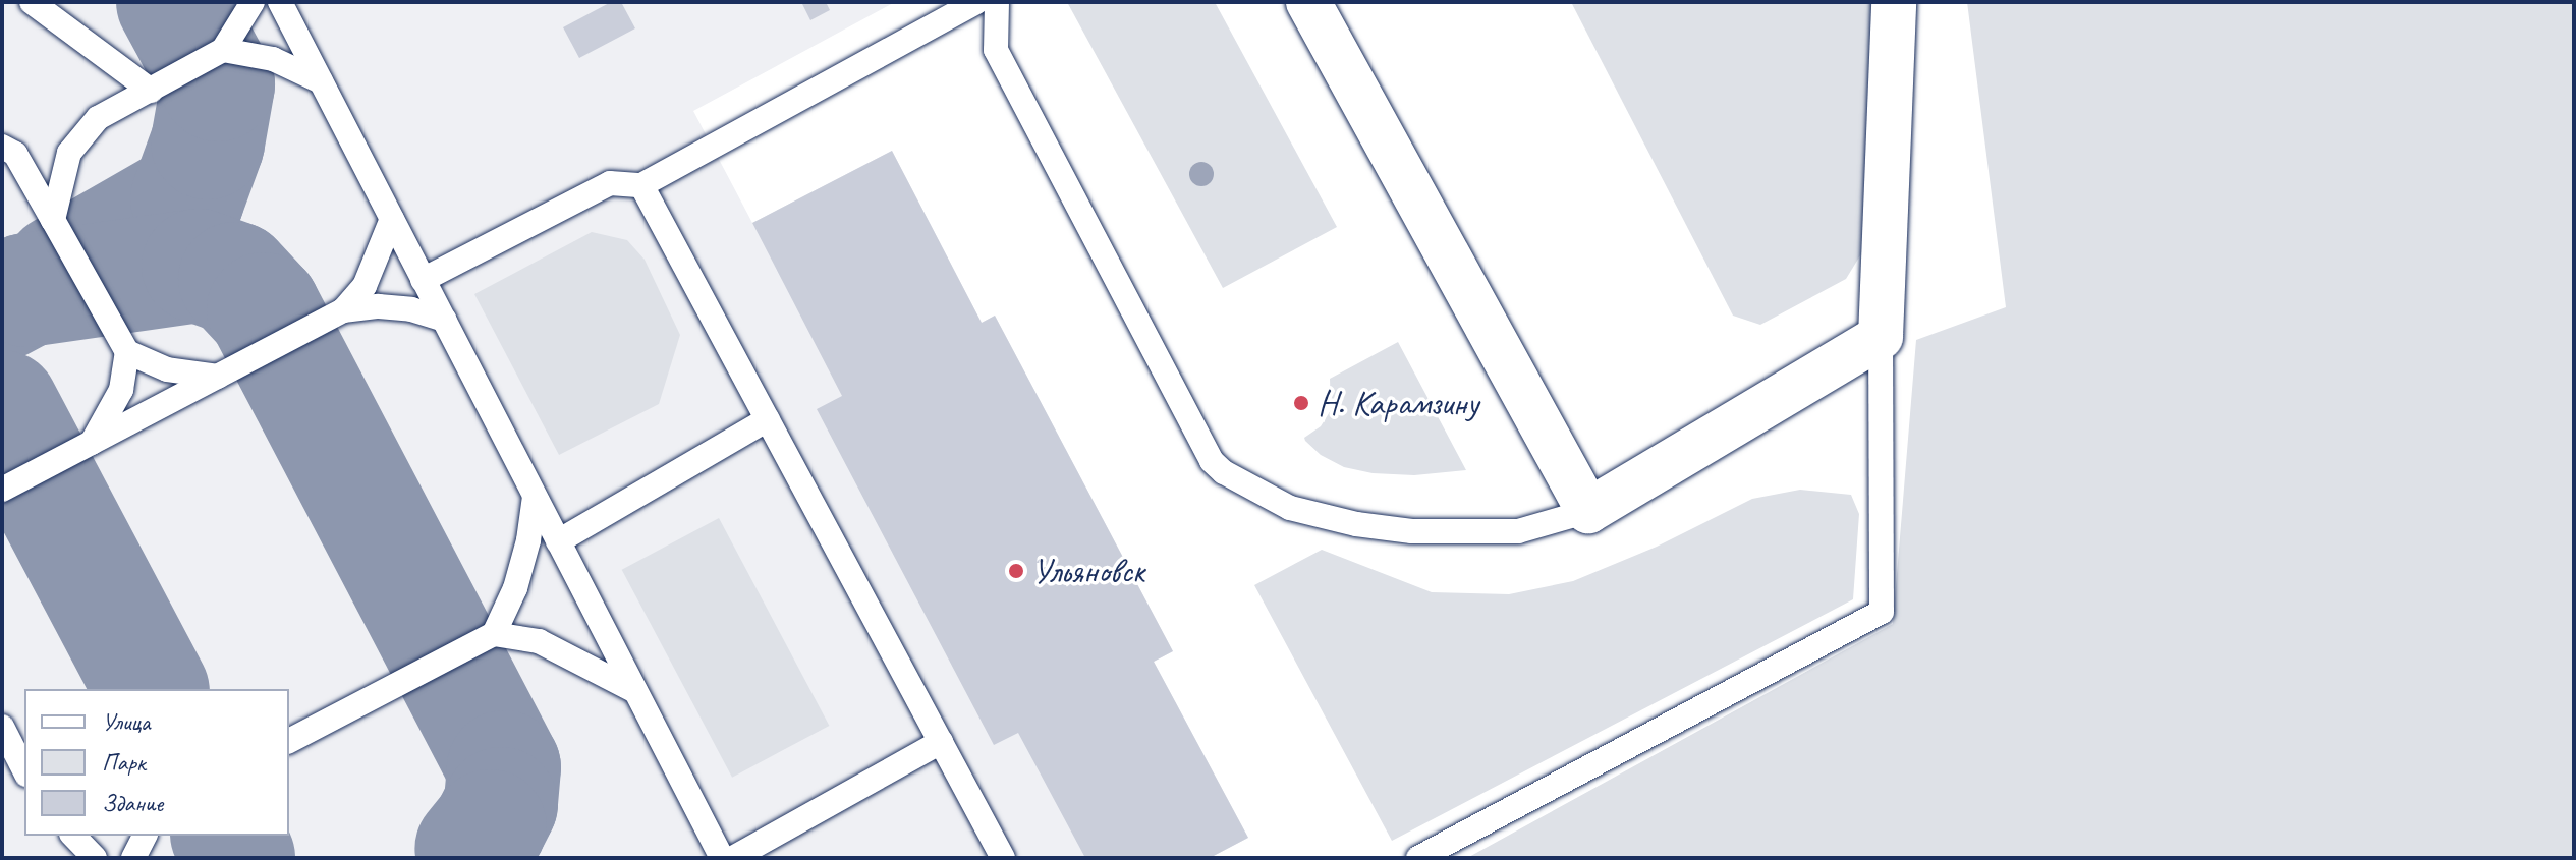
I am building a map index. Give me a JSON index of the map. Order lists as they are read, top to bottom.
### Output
{
  "places": ["Н. Карамзину", "Ульяновск"],
  "legend": ["Улица", "Парк", "Здание"]
}
